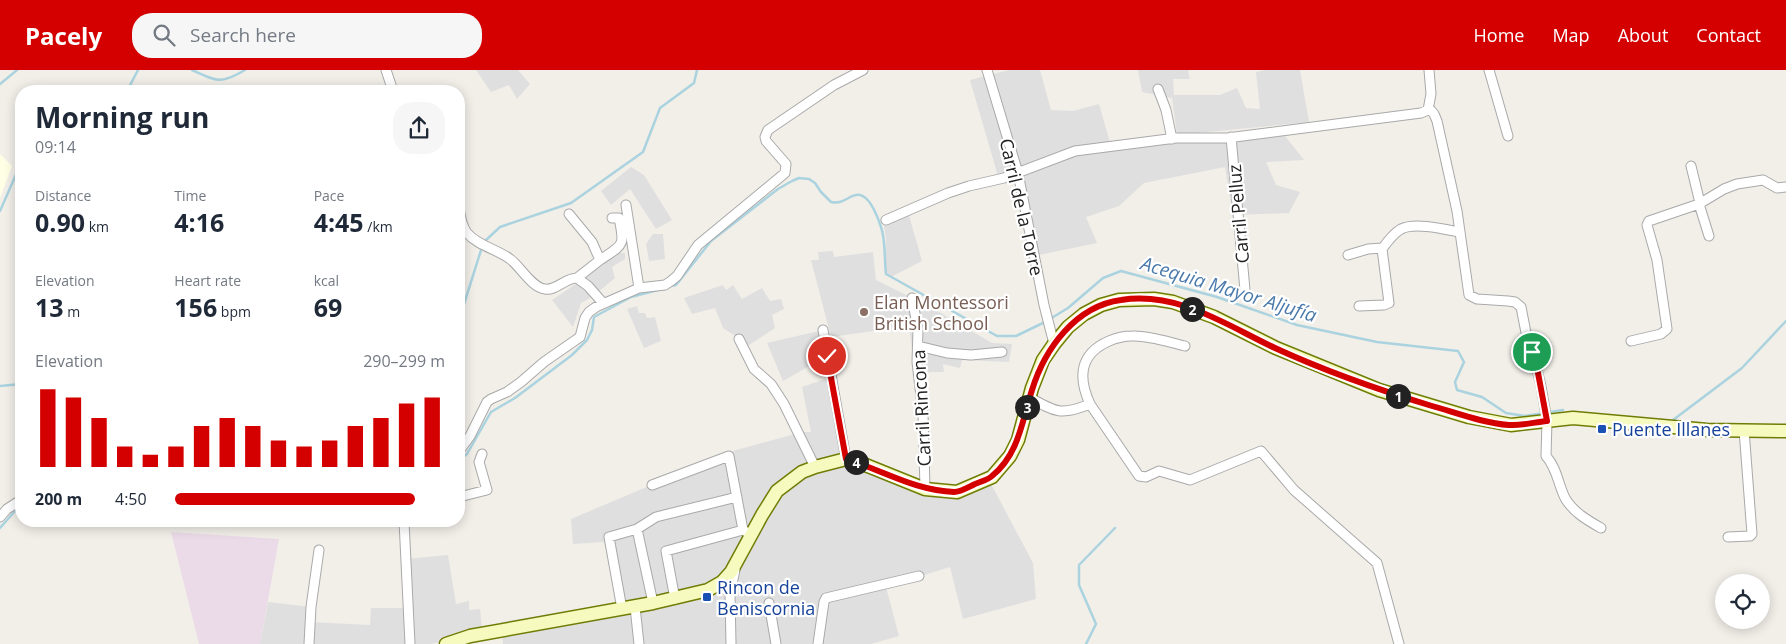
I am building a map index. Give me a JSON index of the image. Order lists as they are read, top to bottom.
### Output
{
  "streets": {
    "street": ["Carril de la Torre", "Carril Pelluz", "Carril Rincona"]
  },
  "water": ["Acequia Mayor Aljufía"],
  "places": {
    "other": ["Elan Montessori British School"],
    "transit": ["Puente Illanes", "Rincon de Beniscornia"]
  },
  "page": {
    "header": "Pacely",
    "search": "Search here",
    "nav": [
      "Home",
      "Map",
      "About",
      "Contact"
    ],
    "heading": ["Morning run", "09:14"],
    "stats": [
      ["Distance", "0.90 km"],
      ["Time", "4:16"],
      ["Pace", "4:45 /km"],
      ["Elevation", "13 m"],
      ["Heart rate", "156 bpm"],
      ["kcal", "69"]
    ],
    "pins": [
      "2",
      "1",
      "3",
      "4"
    ],
    "chart": ["Elevation", "290–299 m"],
    "list": [
      {
        "name": "200 m",
        "note": "4:50"
      }
    ]
  }
}
